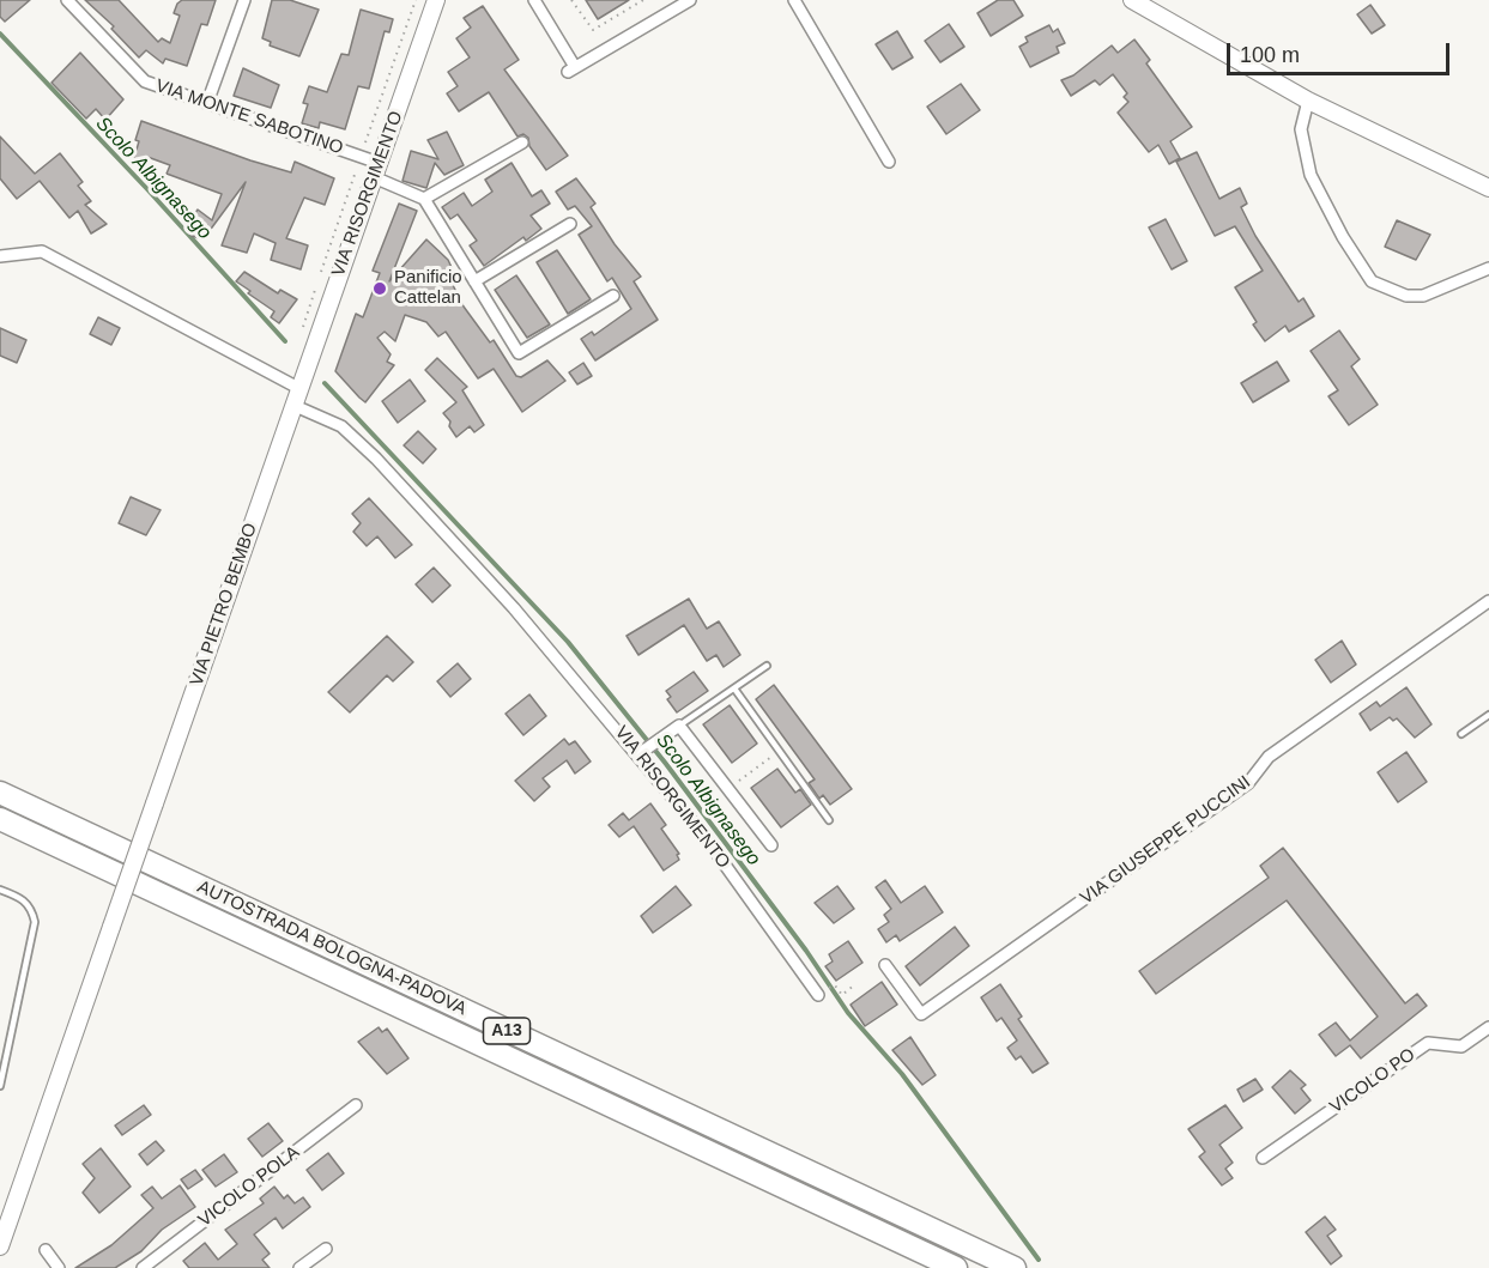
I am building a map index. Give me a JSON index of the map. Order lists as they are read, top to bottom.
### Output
{
  "streets": {
    "highway": ["AUTOSTRADA BOLOGNA-PADOVA", "A13"],
    "main road": ["VIA RISORGIMENTO", "VIA PIETRO BEMBO"],
    "street": [
      "VIA MONTE SABOTINO",
      "VIA GIUSEPPE PUCCINI",
      "VICOLO PO",
      "VICOLO POLA"
    ]
  },
  "crossings": [
    ["VIA MONTE SABOTINO", "VIA RISORGIMENTO"],
    ["VIA RISORGIMENTO", "VIA PIETRO BEMBO"]
  ],
  "water": ["Scolo Albignasego"],
  "places": ["Panificio Cattelan"],
  "scale_bar": "100 m"
}
